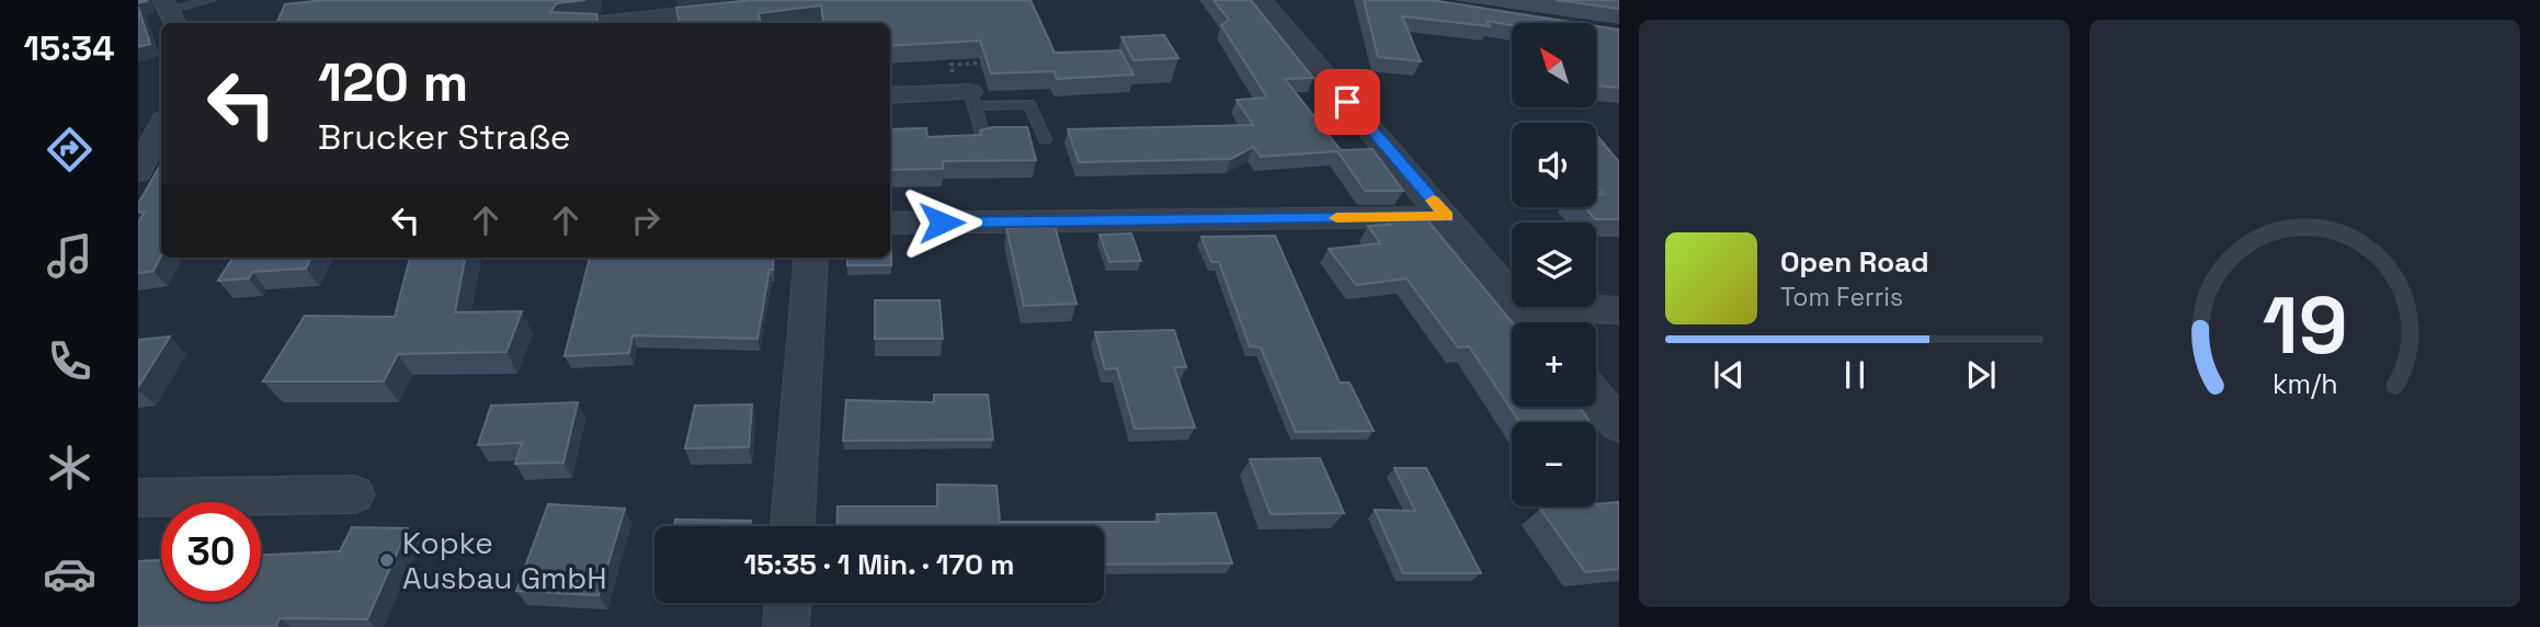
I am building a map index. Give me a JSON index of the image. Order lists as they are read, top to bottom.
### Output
{
  "places": ["Kopke Ausbau GmbH"],
  "north": "top left",
  "page": {
    "tabs": "15:34",
    "map_buttons": ["+", "−"],
    "turn": ["120 m", "Brucker Straße"],
    "song": ["Open Road", "Tom Ferris"],
    "limit": "30",
    "trip": "15:35 · 1 Min. · 170 m",
    "gauge": ["19", "km/h"]
  }
}
